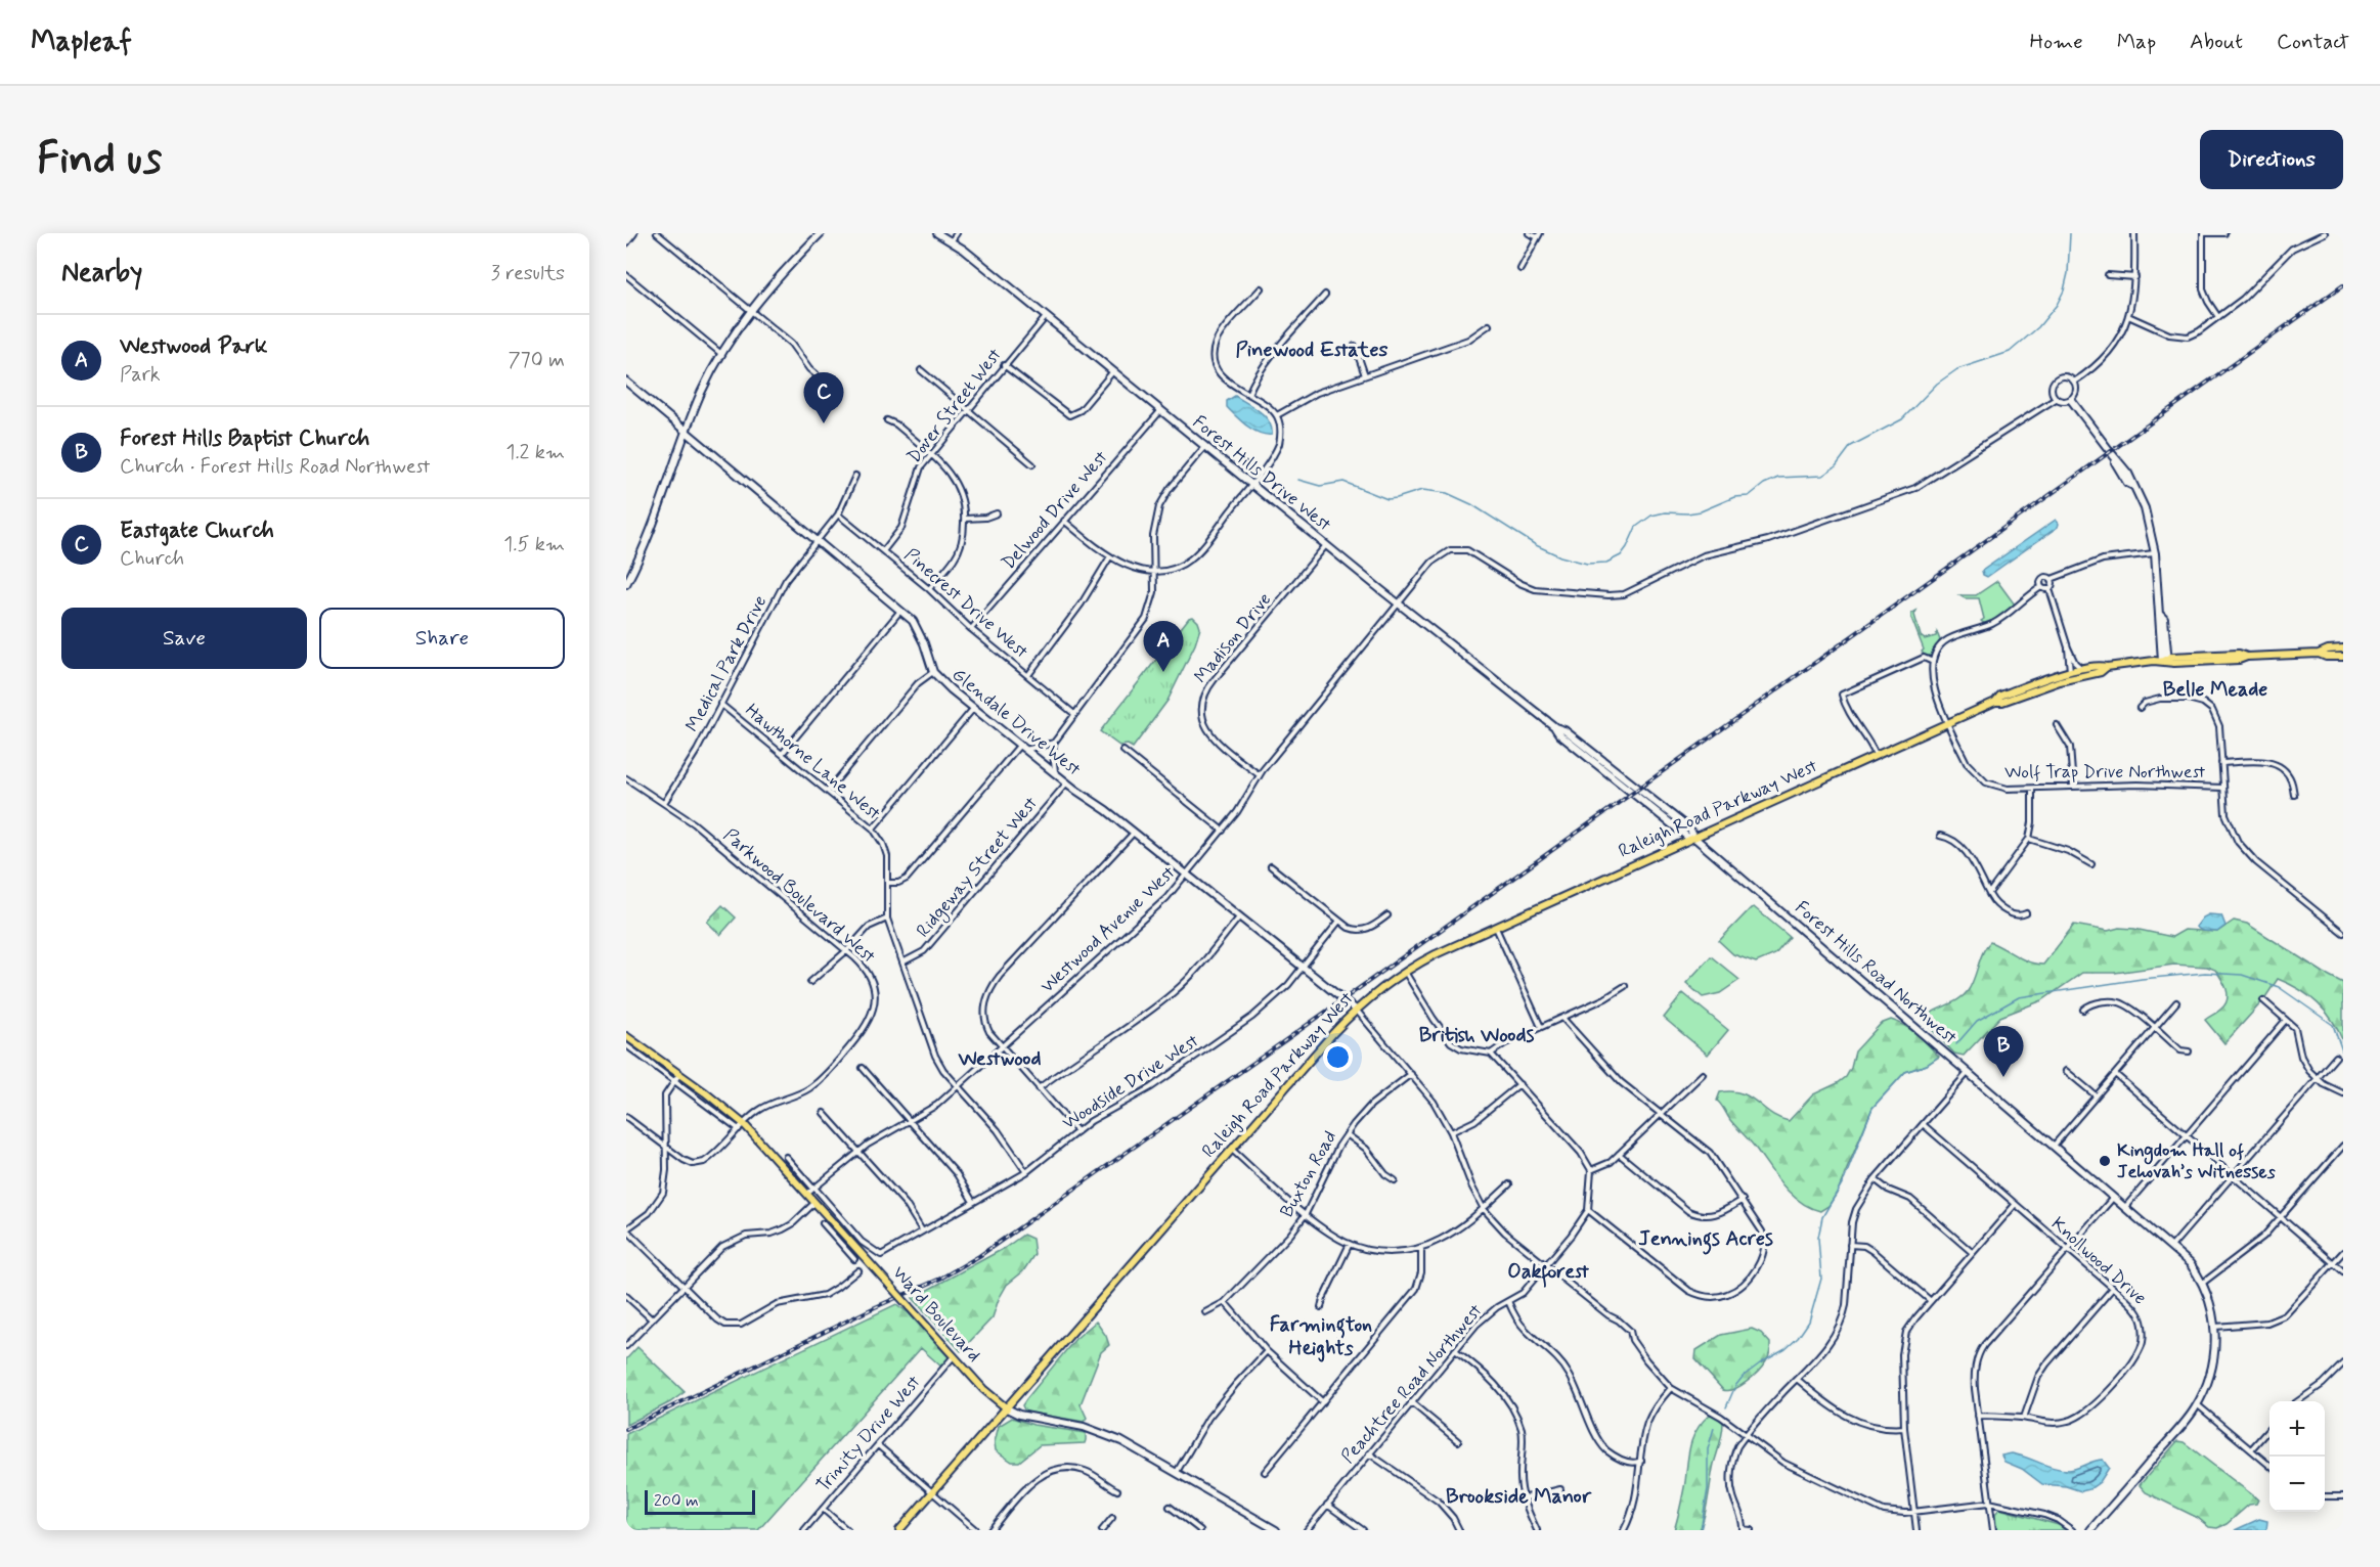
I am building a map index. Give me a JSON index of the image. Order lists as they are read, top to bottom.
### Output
{
  "streets": {
    "main road": [
      "Forest Hills Drive West",
      "Glendale Drive West",
      "Raleigh Road Parkway West",
      "Forest Hills Road Northwest",
      "Ward Boulevard"
    ],
    "street": [
      "Dover Street West",
      "Delwood Drive West",
      "Pinecrest Drive West",
      "Madison Drive",
      "Medical Park Drive",
      "Hawthorne Lane West",
      "Wolf Trap Drive Northwest",
      "Ridgeway Street West",
      "Parkwood Boulevard West",
      "Westwood Avenue West",
      "Woodside Drive West",
      "Buxton Road",
      "Knollwood Drive",
      "Peachtree Road Northwest",
      "Trinity Drive West"
    ]
  },
  "crossings": [
    ["Dover Street West", "Forest Hills Drive West"],
    ["Dover Street West", "Pinecrest Drive West"],
    ["Forest Hills Drive West", "Delwood Drive West"],
    ["Forest Hills Drive West", "Madison Drive"],
    ["Forest Hills Drive West", "Raleigh Road Parkway West"],
    ["Forest Hills Drive West", "Westwood Avenue West"],
    ["Forest Hills Drive West", "Forest Hills Road Northwest"],
    ["Delwood Drive West", "Pinecrest Drive West"],
    ["Pinecrest Drive West", "Medical Park Drive"],
    ["Madison Drive", "Westwood Avenue West"],
    ["Medical Park Drive", "Glendale Drive West"],
    ["Medical Park Drive", "Hawthorne Lane West"],
    ["Medical Park Drive", "Parkwood Boulevard West"],
    ["Glendale Drive West", "Raleigh Road Parkway West"],
    ["Glendale Drive West", "Ridgeway Street West"],
    ["Glendale Drive West", "Westwood Avenue West"],
    ["Glendale Drive West", "Woodside Drive West"],
    ["Hawthorne Lane West", "Ridgeway Street West"],
    ["Hawthorne Lane West", "Westwood Avenue West"],
    ["Hawthorne Lane West", "Woodside Drive West"],
    ["Wolf Trap Drive Northwest", "Raleigh Road Parkway West"],
    ["Raleigh Road Parkway West", "Forest Hills Road Northwest"],
    ["Raleigh Road Parkway West", "Ward Boulevard"],
    ["Parkwood Boulevard West", "Ward Boulevard"],
    ["Westwood Avenue West", "Woodside Drive West"],
    ["Westwood Avenue West", "Ward Boulevard"],
    ["Ward Boulevard", "Trinity Drive West"]
  ],
  "districts": [
    "Pinewood Estates",
    "Belle Meade",
    "British Woods",
    "Westwood",
    "Jennings Acres",
    "Oakforest",
    "Farmington Heights",
    "Brookside Manor"
  ],
  "places": ["Kingdom Hall of Jehovah’s Witnesses"],
  "scale_bar": "200 m",
  "page": {
    "header": "Mapleaf",
    "nav": [
      "Home",
      "Map",
      "About",
      "Contact"
    ],
    "buttons": [
      "Directions",
      ["Save", "Share"]
    ],
    "title": "Find us",
    "heading": ["Nearby", "3 results"],
    "list": [
      {
        "mark": "A",
        "name": "Westwood Park",
        "note": "Park",
        "value": "770 m"
      },
      {
        "mark": "B",
        "name": "Forest Hills Baptist Church",
        "note": "Church · Forest Hills Road Northwest",
        "value": "1.2 km"
      },
      {
        "mark": "C",
        "name": "Eastgate Church",
        "note": "Church",
        "value": "1.5 km"
      }
    ],
    "pins": ["C", "A", "B"],
    "map_buttons": ["+", "−"],
    "scale": "200 m"
  }
}
